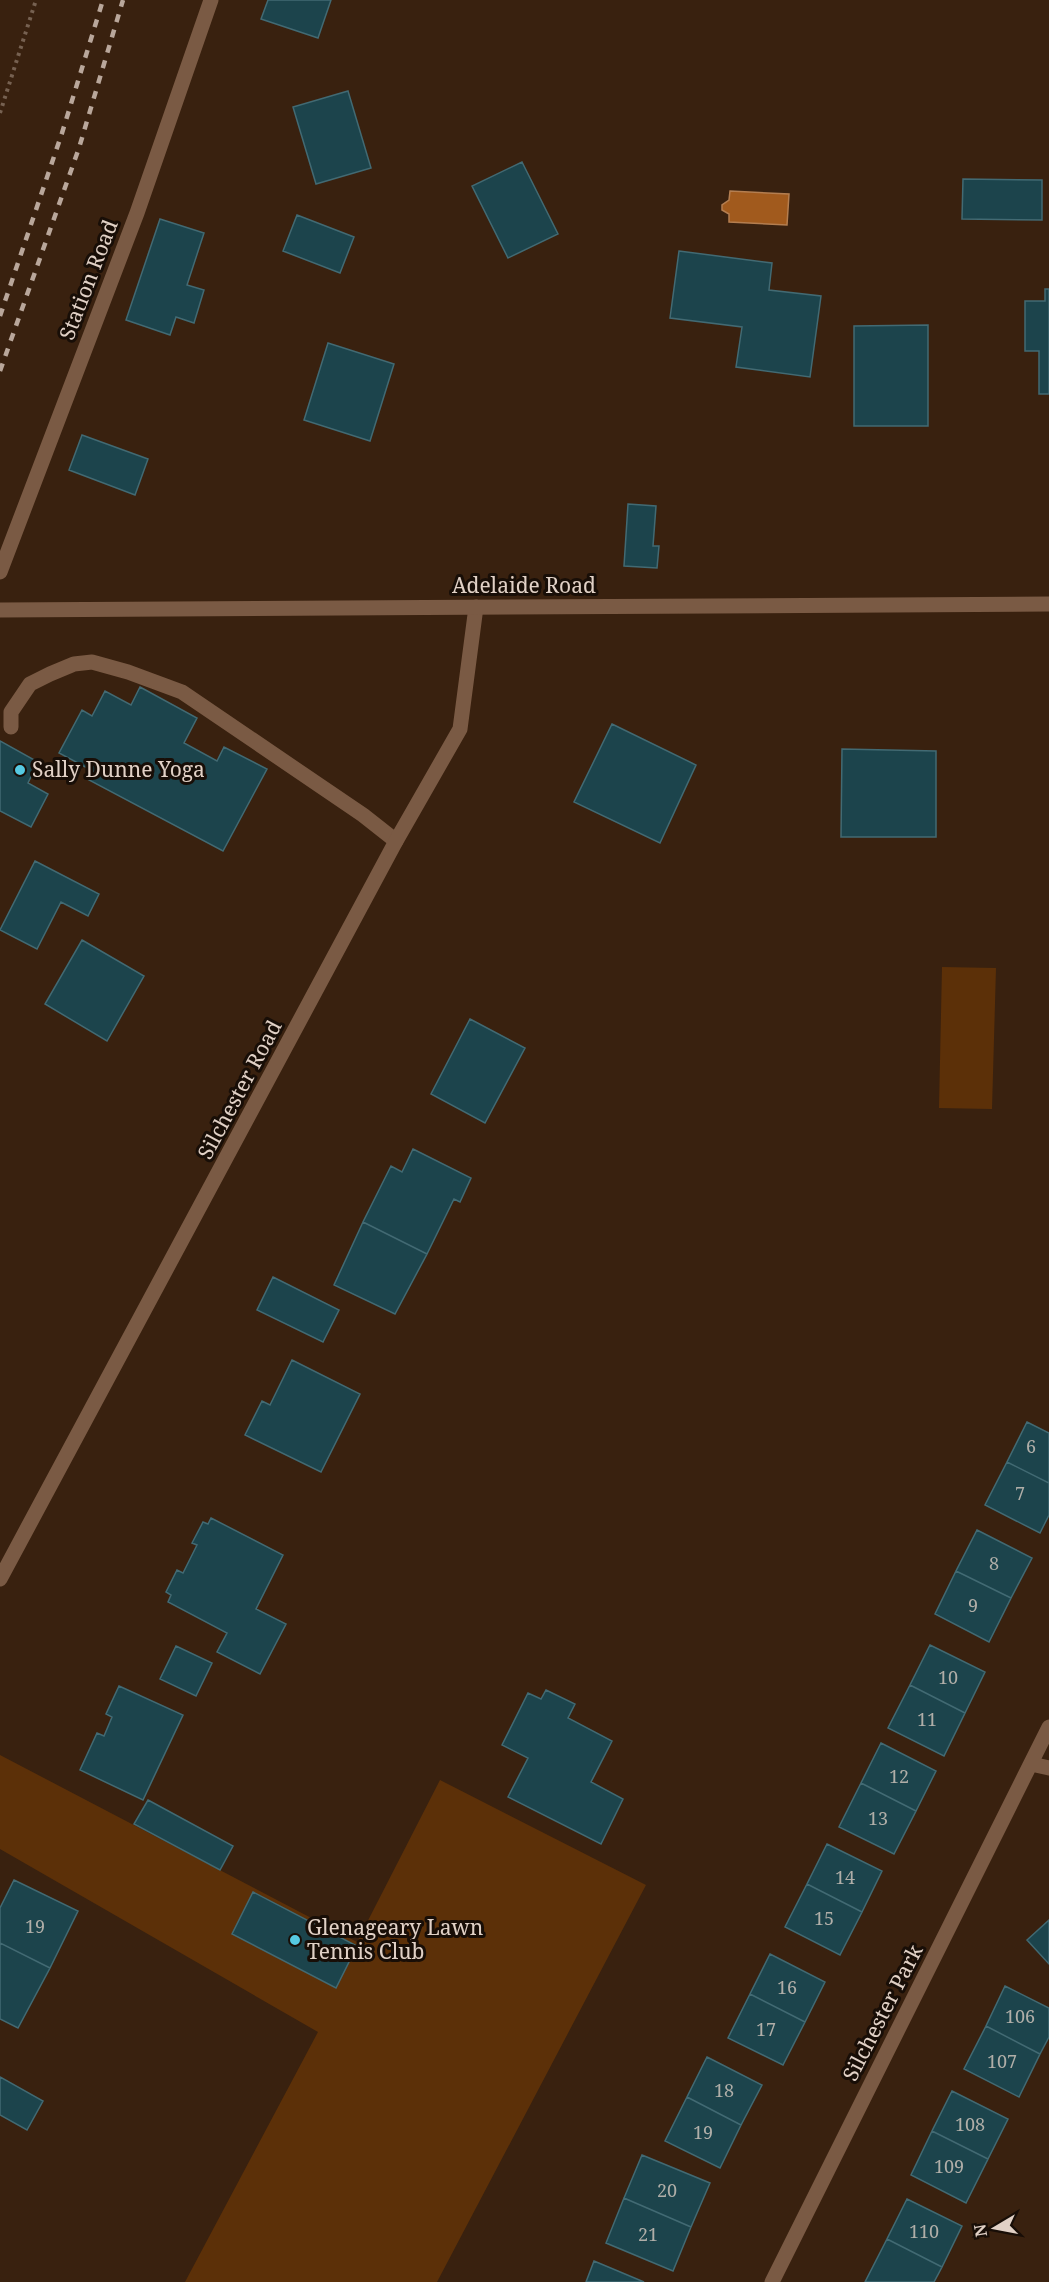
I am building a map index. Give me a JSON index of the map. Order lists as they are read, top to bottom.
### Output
{
  "streets": {
    "street": [
      "Station Road",
      "Adelaide Road",
      "Silchester Road",
      "Silchester Park"
    ]
  },
  "crossings": [
    ["Adelaide Road", "Silchester Road"]
  ],
  "places": ["Sally Dunne Yoga", "Glenageary Lawn Tennis Club"],
  "house_numbers": [
    "6",
    "7",
    "8",
    "9",
    "10",
    "11",
    "12",
    "13",
    "14",
    "15",
    "19",
    "16",
    "106",
    "17",
    "107",
    "18",
    "108",
    "19",
    "109",
    "20",
    "110",
    "21"
  ],
  "north": "left"
}
